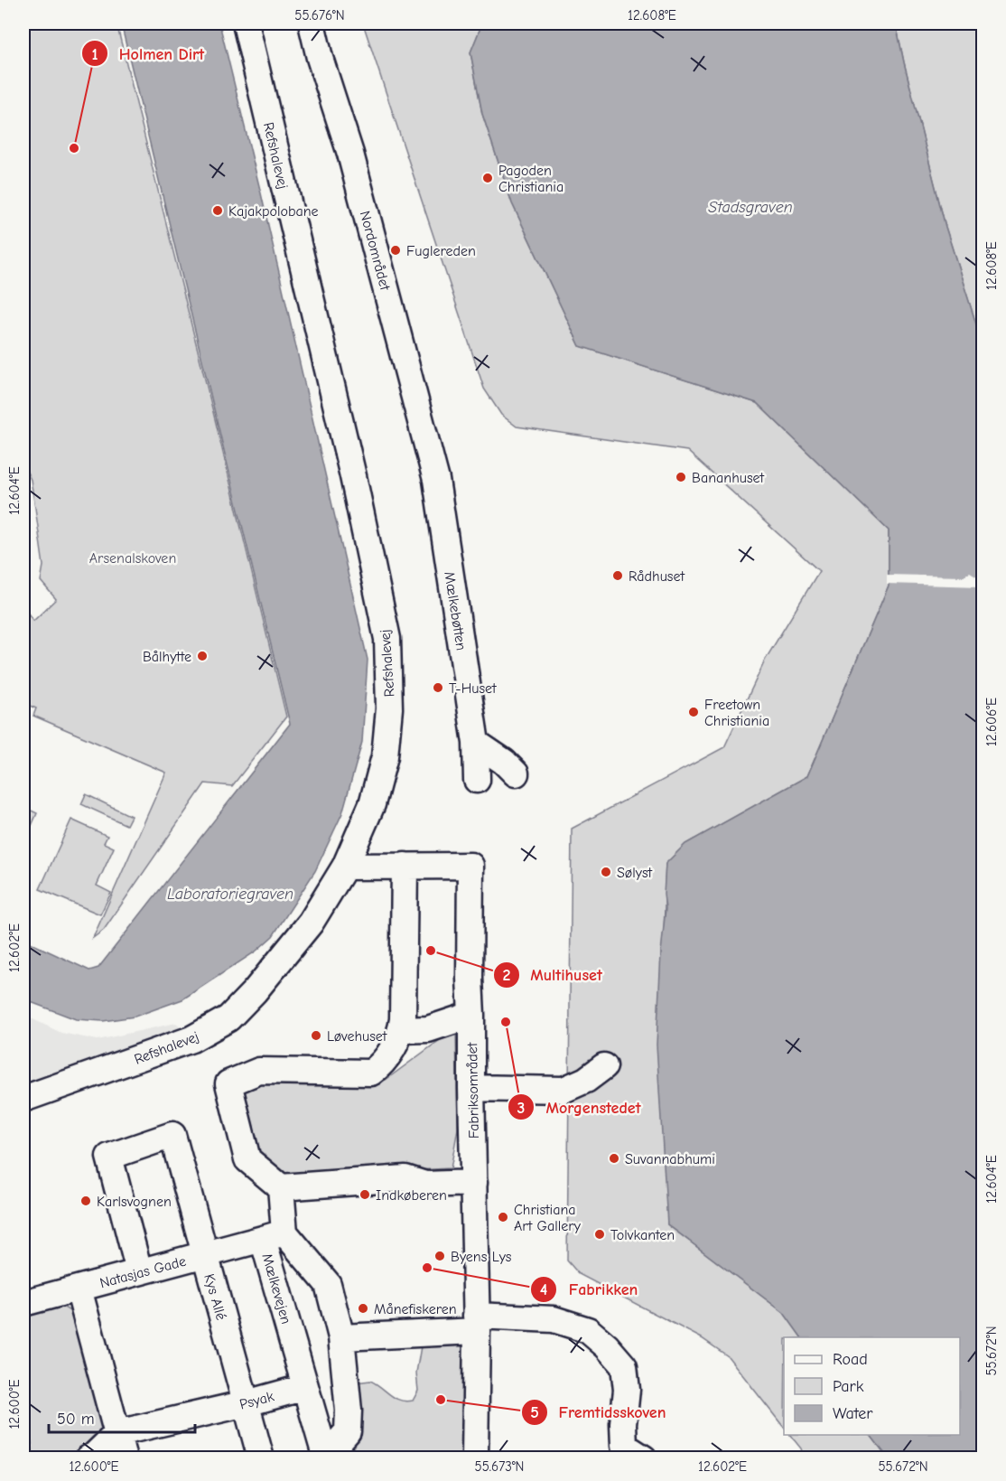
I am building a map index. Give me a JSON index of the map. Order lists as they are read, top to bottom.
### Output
{
  "streets": {
    "street": [
      "Refshalevej",
      "Nordområdet",
      "Mælkebøtten",
      "Fabriksområdet",
      "Natasjas Gade",
      "Mælkevejen",
      "Kys Allé",
      "Psyak"
    ]
  },
  "crossings": [
    ["Nordområdet", "Mælkebøtten"],
    ["Natasjas Gade", "Mælkevejen"],
    ["Natasjas Gade", "Kys Allé"],
    ["Mælkevejen", "Psyak"],
    ["Kys Allé", "Psyak"]
  ],
  "water": ["Stadsgraven", "Laboratoriegraven"],
  "parks": ["Arsenalskoven"],
  "places": [
    "Holmen Dirt",
    "Pagoden Christiania",
    "Kajakpolobane",
    "Fuglereden",
    "Bananhuset",
    "Rådhuset",
    "Bålhytte",
    "T-Huset",
    "Freetown Christiania",
    "Sølyst",
    "Multihuset",
    "Morgenstedet",
    "Løvehuset",
    "Suvannabhumi",
    "Indkøberen",
    "Karlsvognen",
    "Christiana Art Gallery",
    "Tolvkanten",
    "Byens Lys",
    "Fabrikken",
    "Månefiskeren",
    "Fremtidsskoven"
  ],
  "legend": ["Road", "Park", "Water"],
  "scale_bar": "50 m",
  "coordinates": [
    "55.676°N",
    "12.608°E",
    "12.604°E",
    "12.606°E",
    "12.602°E",
    "55.672°N",
    "12.600°E",
    "55.673°N"
  ]
}
